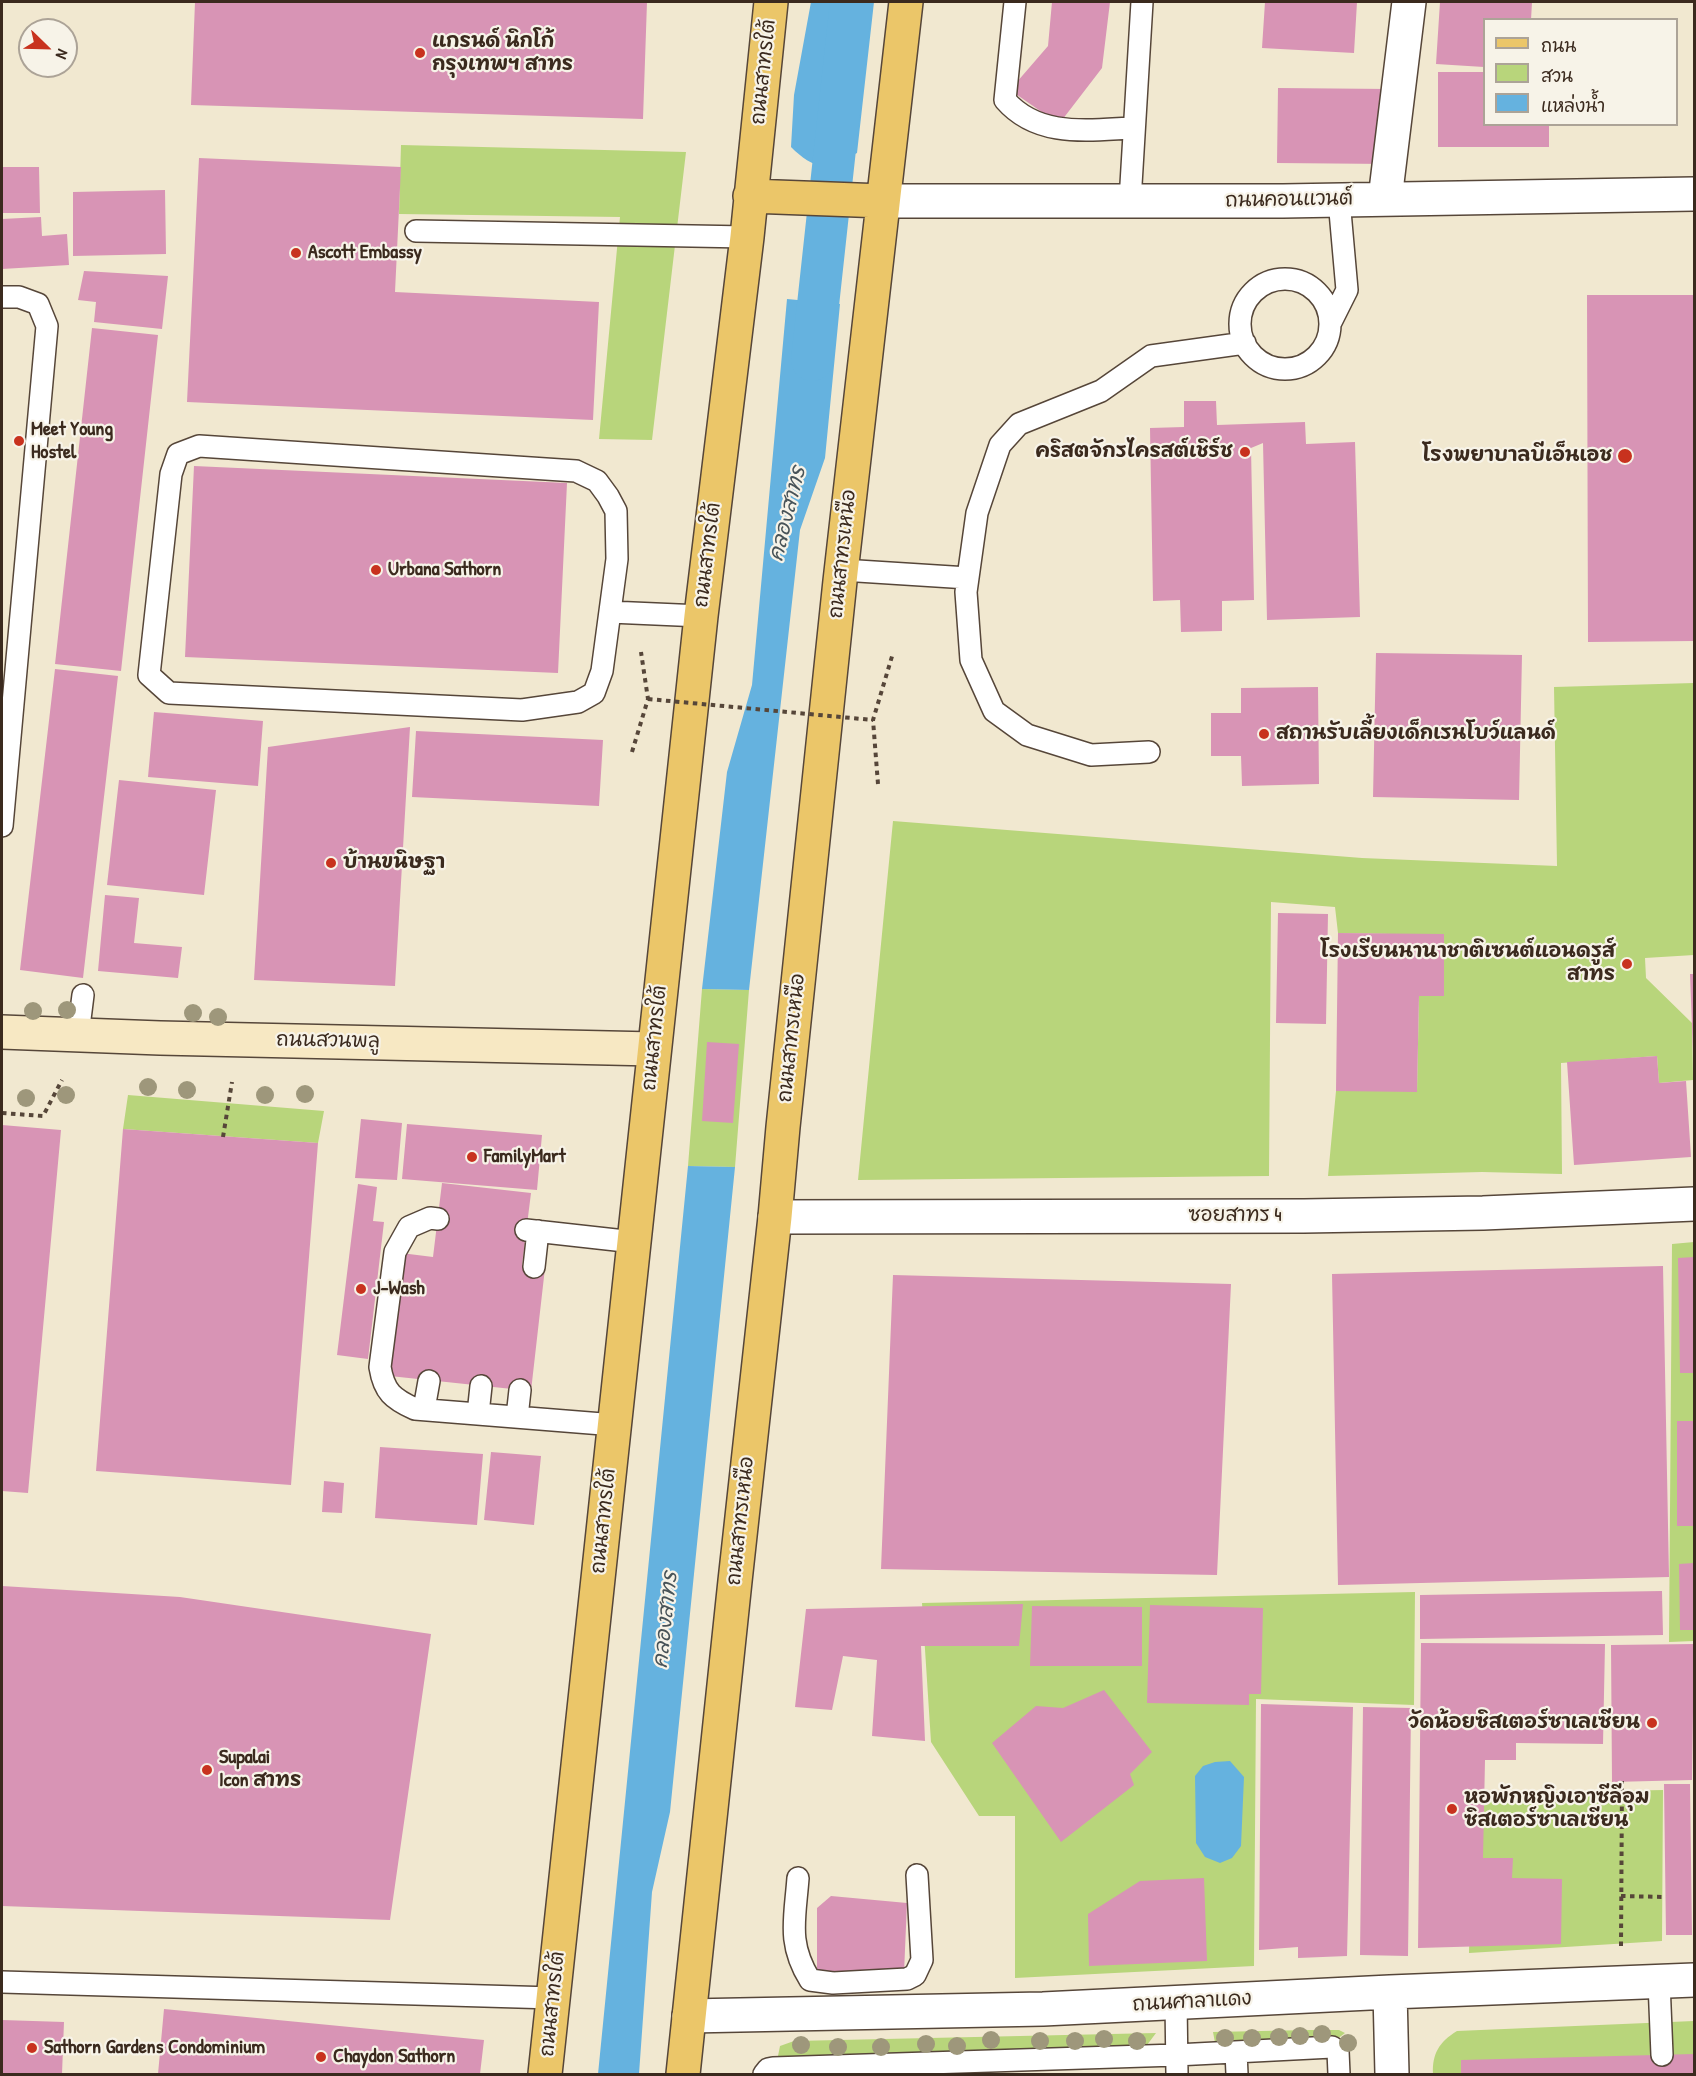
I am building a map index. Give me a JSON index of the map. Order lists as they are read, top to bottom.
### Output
{
  "streets": {
    "main road": ["ถนนสาทรใต้", "ถนนสาทรเหนือ", "ถนนสวนพลู"],
    "street": ["ถนนคอนแวนต์", "ซอยสาทร 4", "ถนนศาลาแดง"]
  },
  "crossings": [
    ["ถนนสาทรใต้", "ถนนสวนพลู"],
    ["ถนนคอนแวนต์", "ถนนสาทรเหนือ"],
    ["ถนนสาทรเหนือ", "ซอยสาทร 4"],
    ["ถนนสาทรเหนือ", "ถนนศาลาแดง"]
  ],
  "water": ["คลองสาทร"],
  "places": [
    "แกรนด์ นิกโก้ กรุงเทพฯ สาทร",
    "Ascott Embassy",
    "Meet Young Hostel",
    "คริสตจักรไครสต์เชิร์ช",
    "โรงพยาบาลบีเอ็นเอช",
    "Urbana Sathorn",
    "สถานรับเลี้ยงเด็กเรนโบว์แลนด์",
    "บ้านขนิษฐา",
    "โรงเรียนนานาชาติเซนต์แอนดรูส์ สาทร",
    "FamilyMart",
    "J-Wash",
    "วัดน้อยซิสเตอร์ซาเลเซียน",
    "Supalai Icon สาทร",
    "หอพักหญิงเอาซีลีอุม ซิสเตอร์ซาเลเซียน",
    "Sathorn Gardens Condominium",
    "Chaydon Sathorn"
  ],
  "legend": ["ถนน", "สวน", "แหล่งน้ำ"],
  "north": "bottom right"
}
